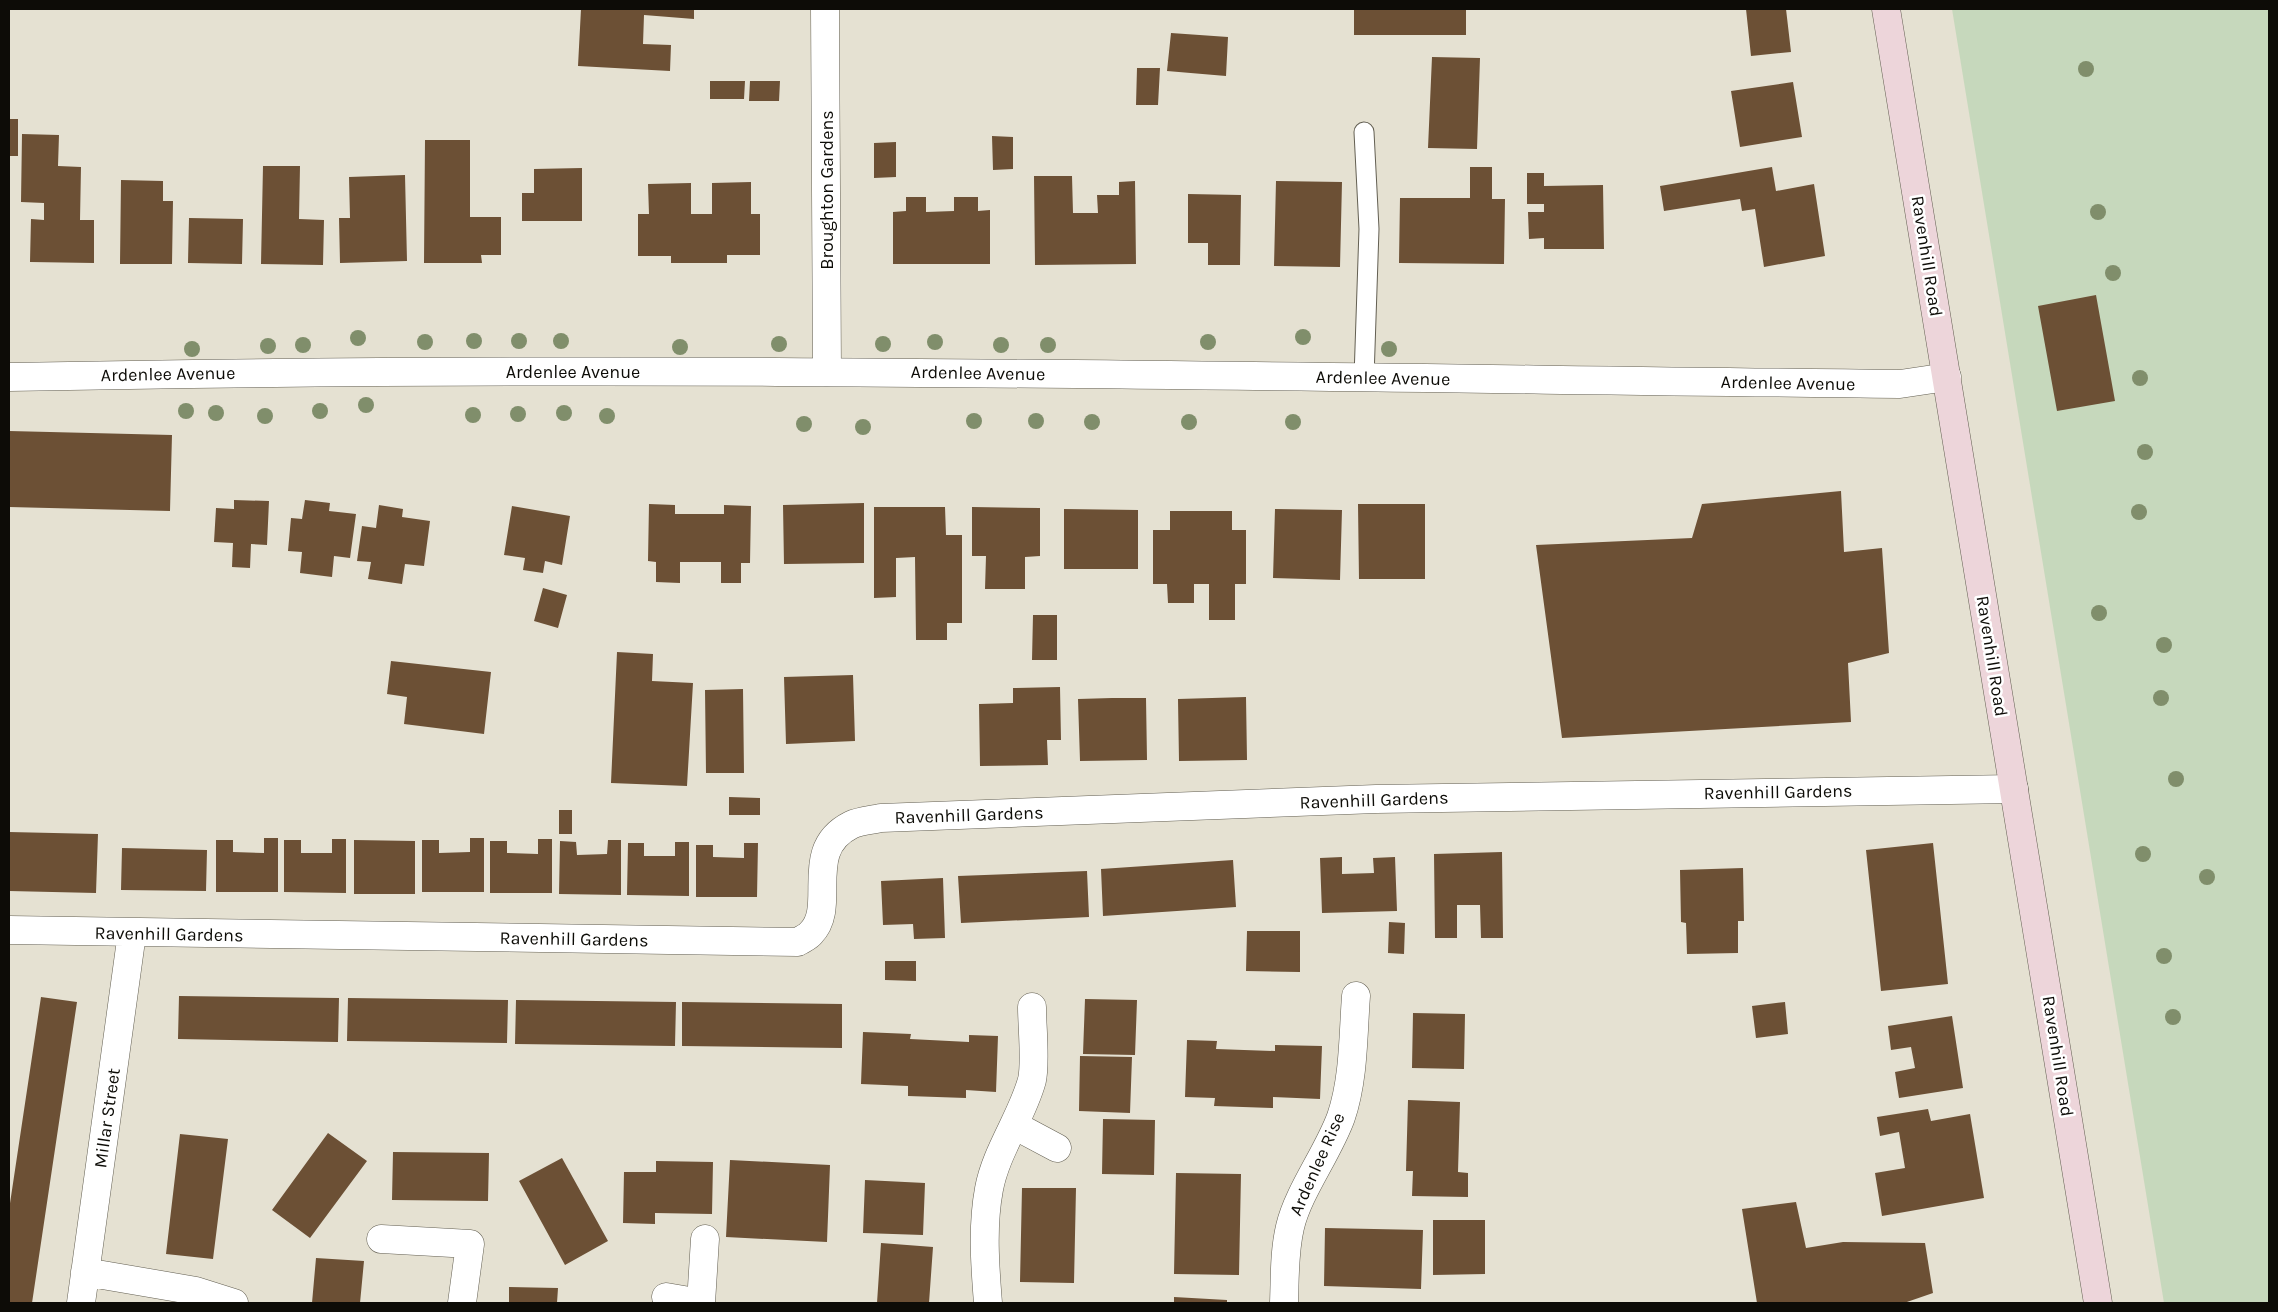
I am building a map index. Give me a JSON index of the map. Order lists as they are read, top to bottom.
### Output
{
  "streets": {
    "main road": ["Ravenhill Road"],
    "street": [
      "Broughton Gardens",
      "Ardenlee Avenue",
      "Ravenhill Gardens",
      "Millar Street",
      "Ardenlee Rise"
    ]
  },
  "crossings": [
    ["Broughton Gardens", "Ardenlee Avenue"],
    ["Ravenhill Road", "Ardenlee Avenue"],
    ["Ravenhill Road", "Ravenhill Gardens"],
    ["Ravenhill Gardens", "Millar Street"]
  ]
}
